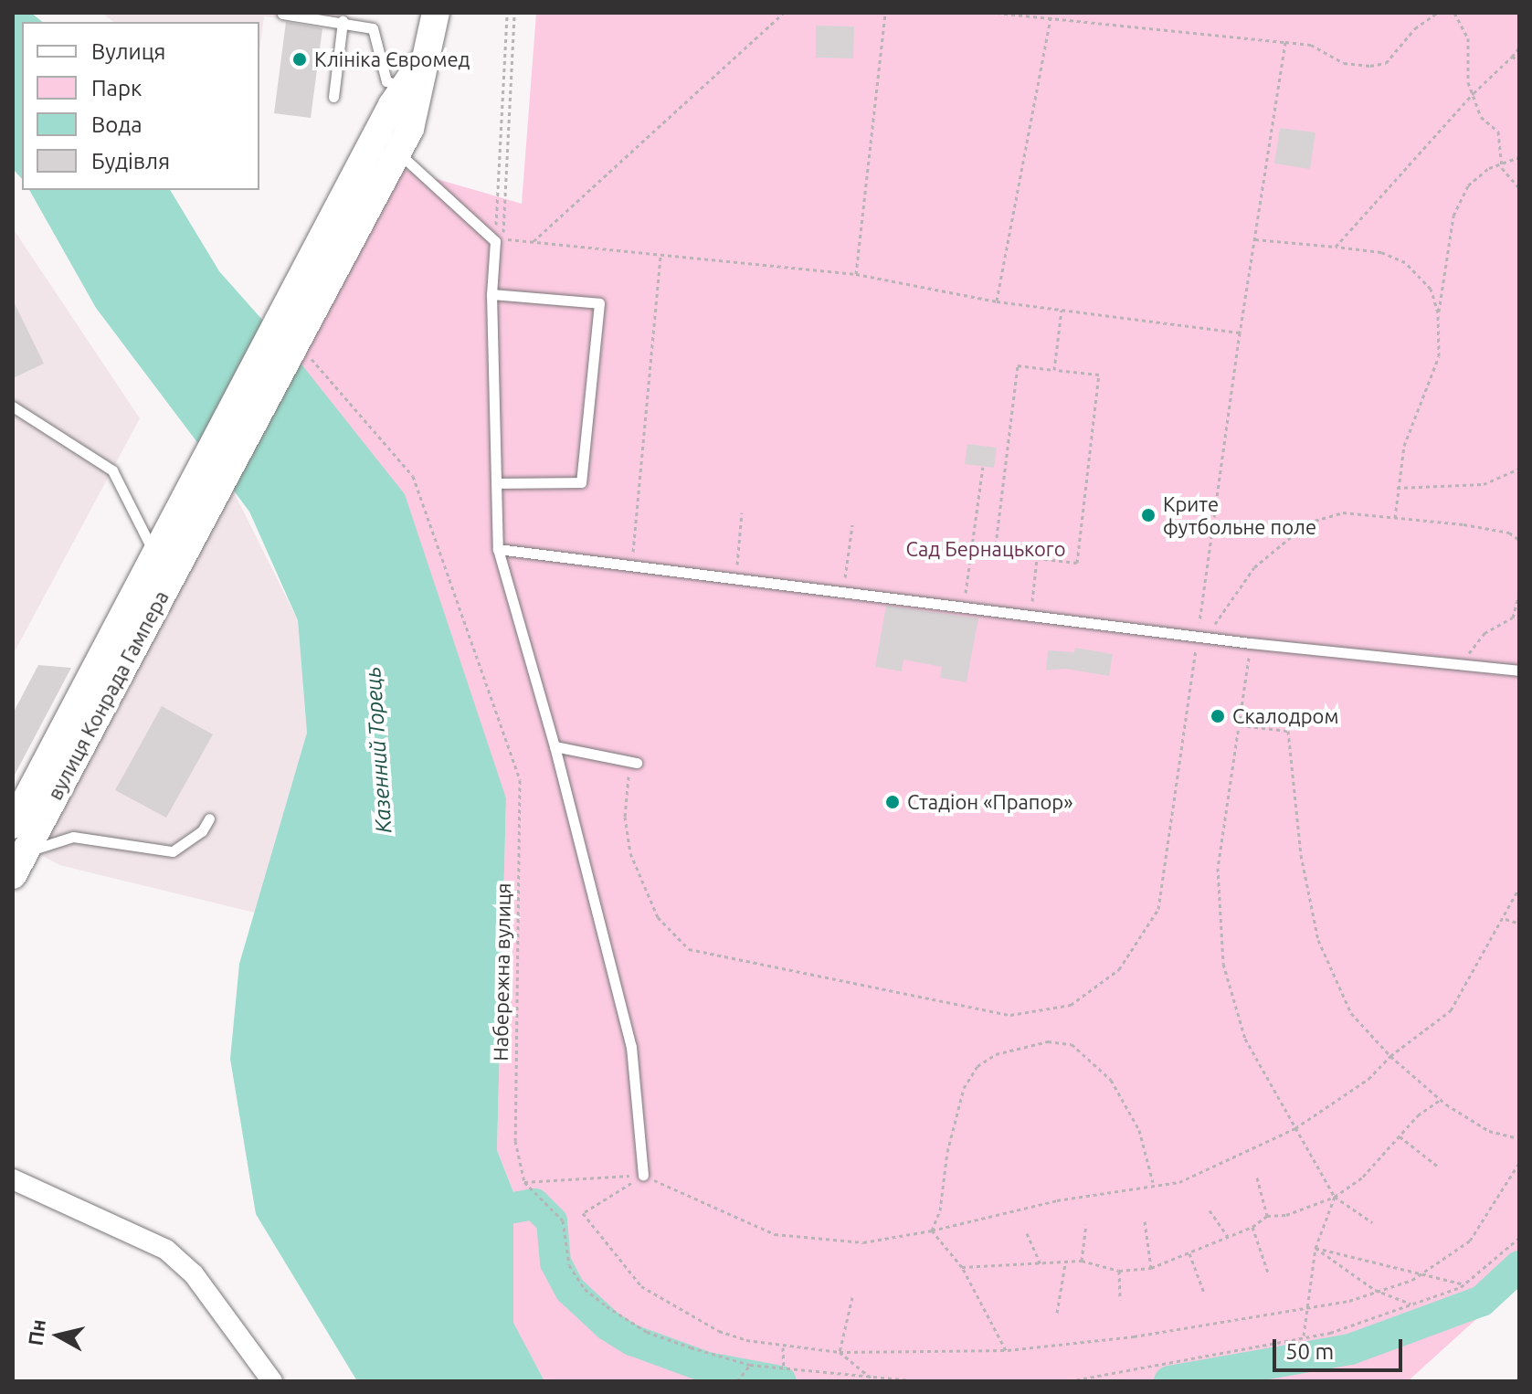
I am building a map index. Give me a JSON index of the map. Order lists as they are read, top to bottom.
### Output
{
  "streets": {
    "main road": ["вулиця Конрада Гампера"],
    "path": ["Набережна вулиця"]
  },
  "water": ["Казенний Торець"],
  "parks": ["Сад Бернацького"],
  "places": [
    "Клініка Євромед",
    "Крите футбольне поле",
    "Скалодром",
    "Стадіон «Прапор»"
  ],
  "legend": [
    "Вулиця",
    "Парк",
    "Вода",
    "Будівля"
  ],
  "scale_bar": "50 m",
  "north": "left"
}
